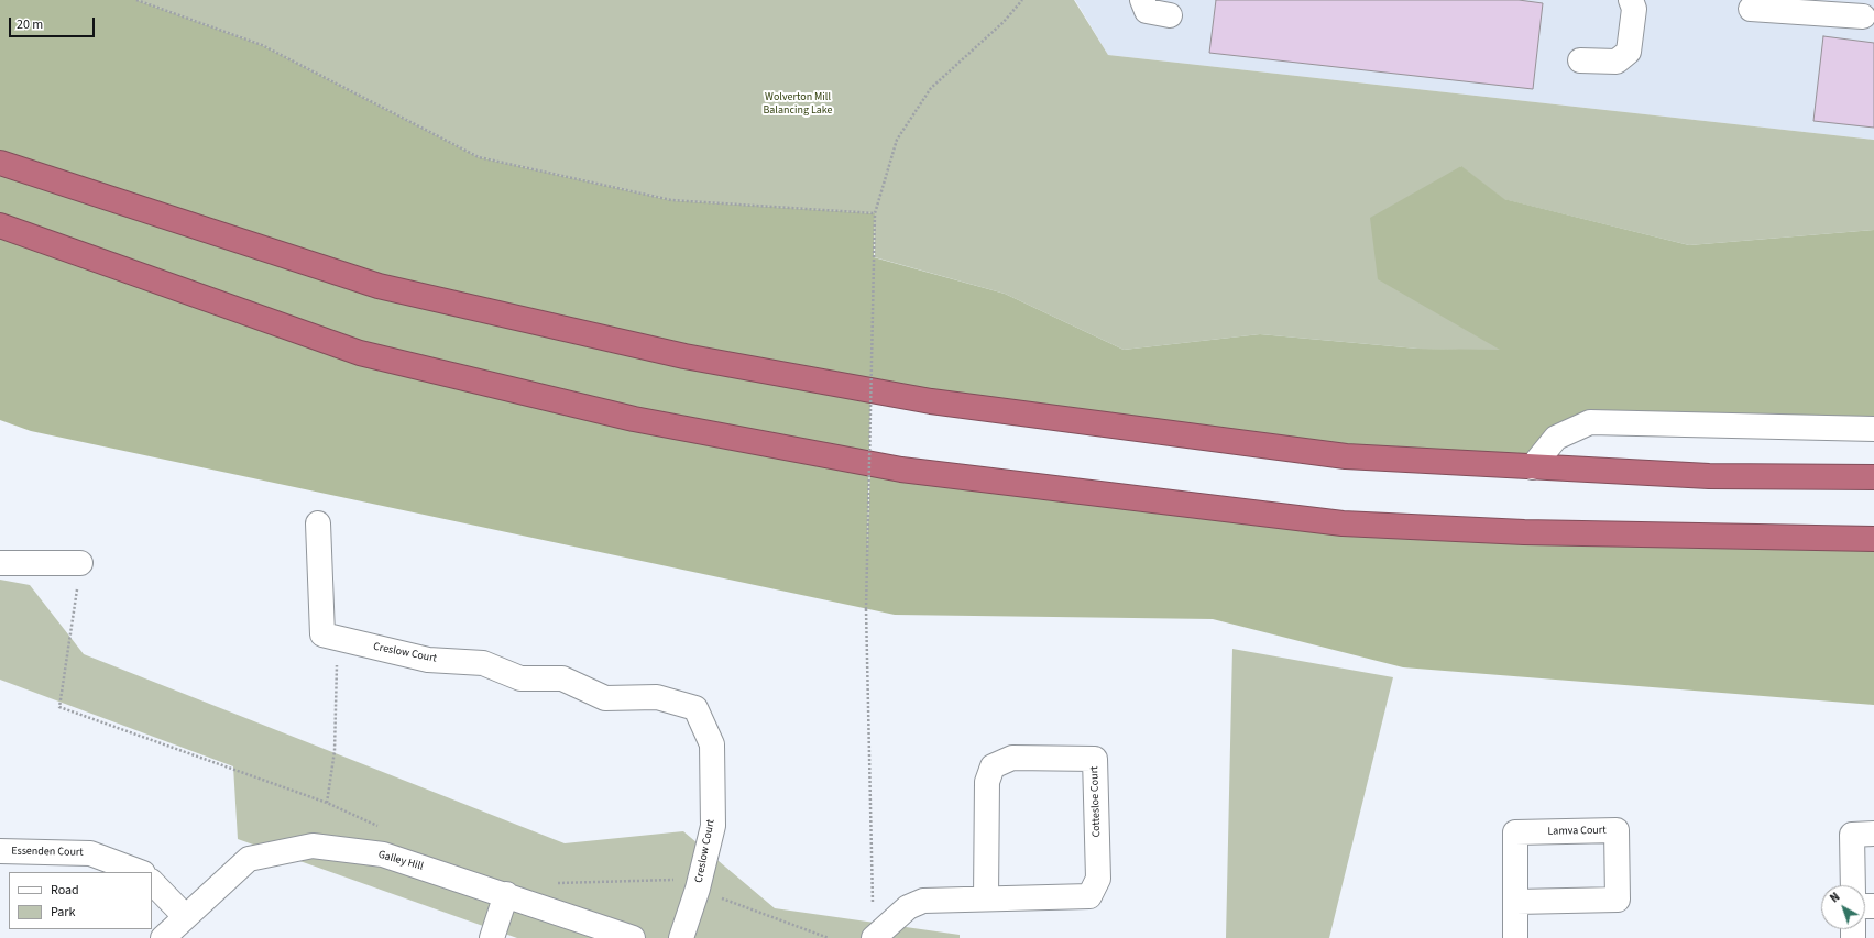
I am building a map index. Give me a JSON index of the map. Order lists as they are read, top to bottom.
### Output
{
  "streets": {
    "street": [
      "Creslow Court",
      "Cottesloe Court",
      "Lamva Court",
      "Essenden Court",
      "Galley Hill"
    ]
  },
  "parks": ["Wolverton Mill Balancing Lake"],
  "legend": ["Road", "Park"],
  "scale_bar": "20 m",
  "north": "top left"
}
